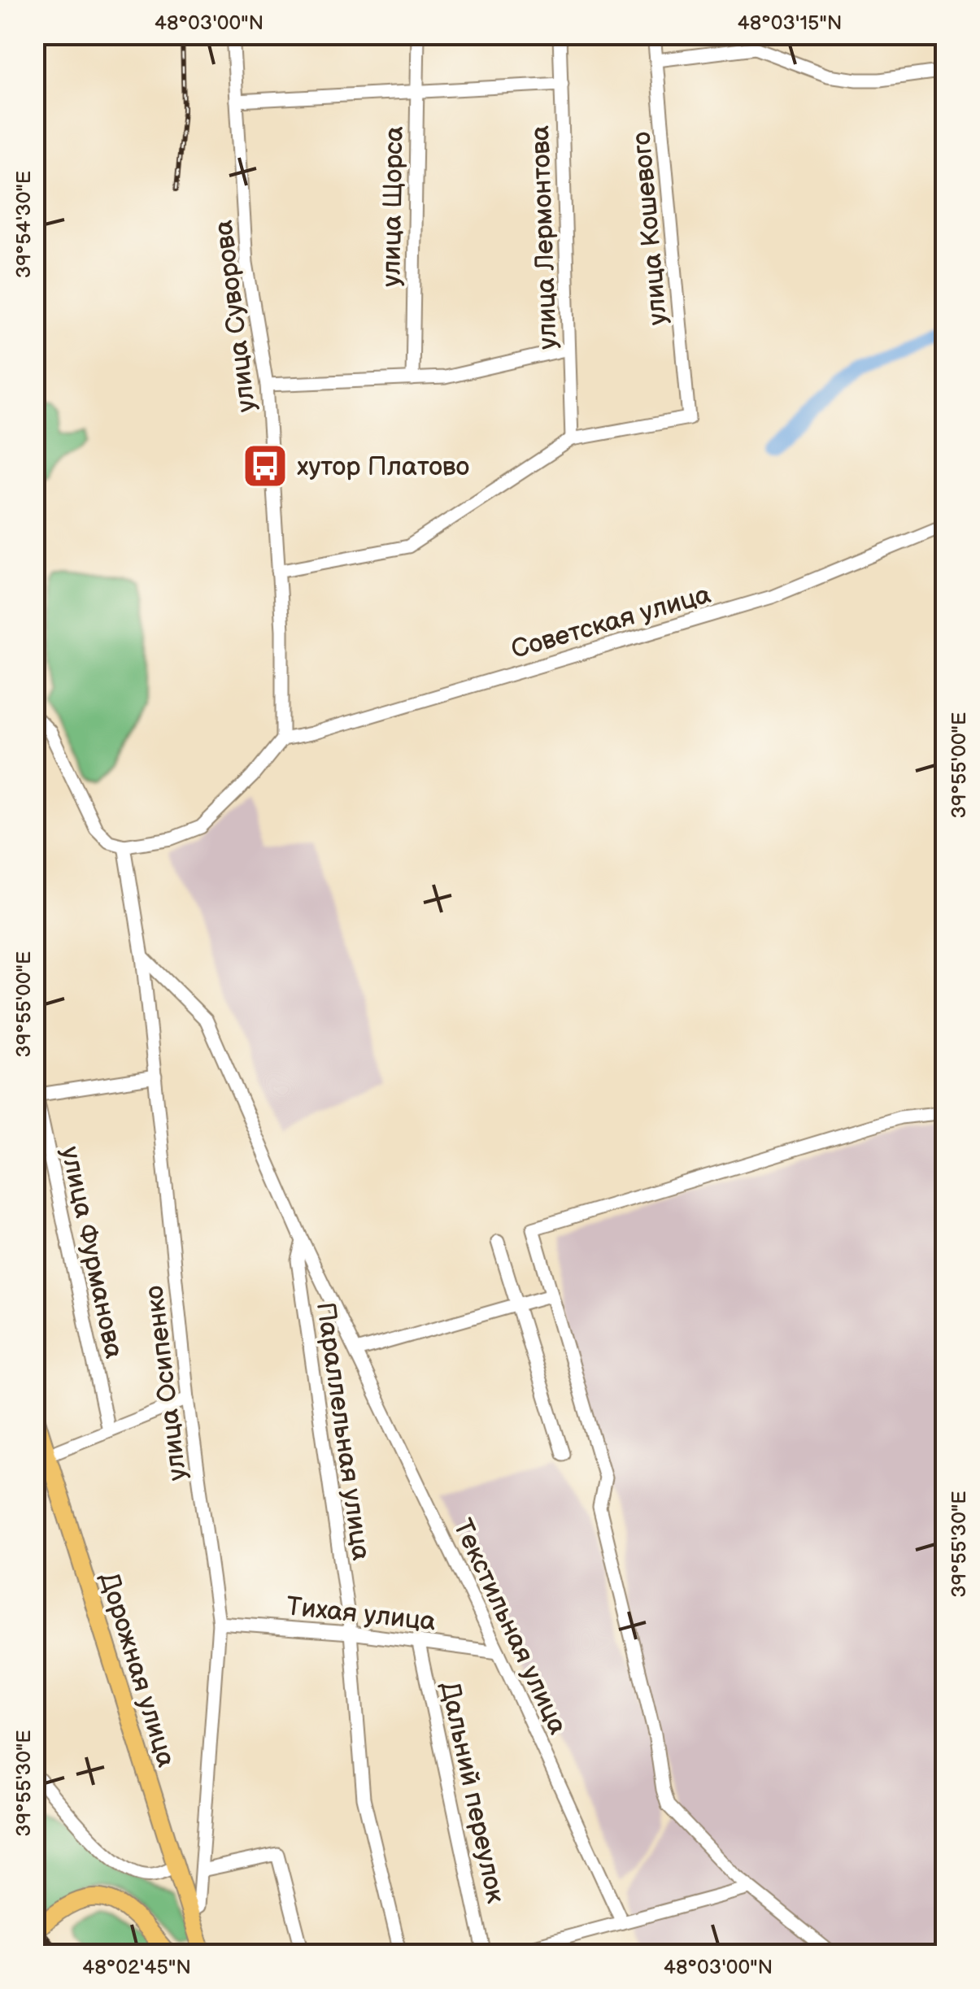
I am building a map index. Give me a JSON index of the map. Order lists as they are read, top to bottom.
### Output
{
  "streets": {
    "main road": ["Дорожная улица"],
    "street": [
      "улица Щорса",
      "улица Кошевого",
      "улица Лермонтова",
      "улица Суворова",
      "Советская улица",
      "улица Фурманова",
      "улица Осипенко",
      "Параллельная улица",
      "Тихая улица",
      "Текстильная улица",
      "Дальний переулок"
    ]
  },
  "crossings": [
    ["улица Кошевого", "улица Лермонтова"],
    ["улица Суворова", "Советская улица"],
    ["улица Осипенко", "Параллельная улица"],
    ["улица Осипенко", "Тихая улица"],
    ["улица Осипенко", "Дорожная улица"],
    ["Параллельная улица", "Тихая улица"],
    ["Параллельная улица", "Текстильная улица"],
    ["Тихая улица", "Текстильная улица"],
    ["Тихая улица", "Дальний переулок"]
  ],
  "places": {
    "bus stop": ["хутор Платово"]
  },
  "coordinates": [
    "48°03'00\"N",
    "48°03'15\"N",
    "39°54'30\"E",
    "39°55'00\"E",
    "39°55'30\"E",
    "48°02'45\"N"
  ]
}
